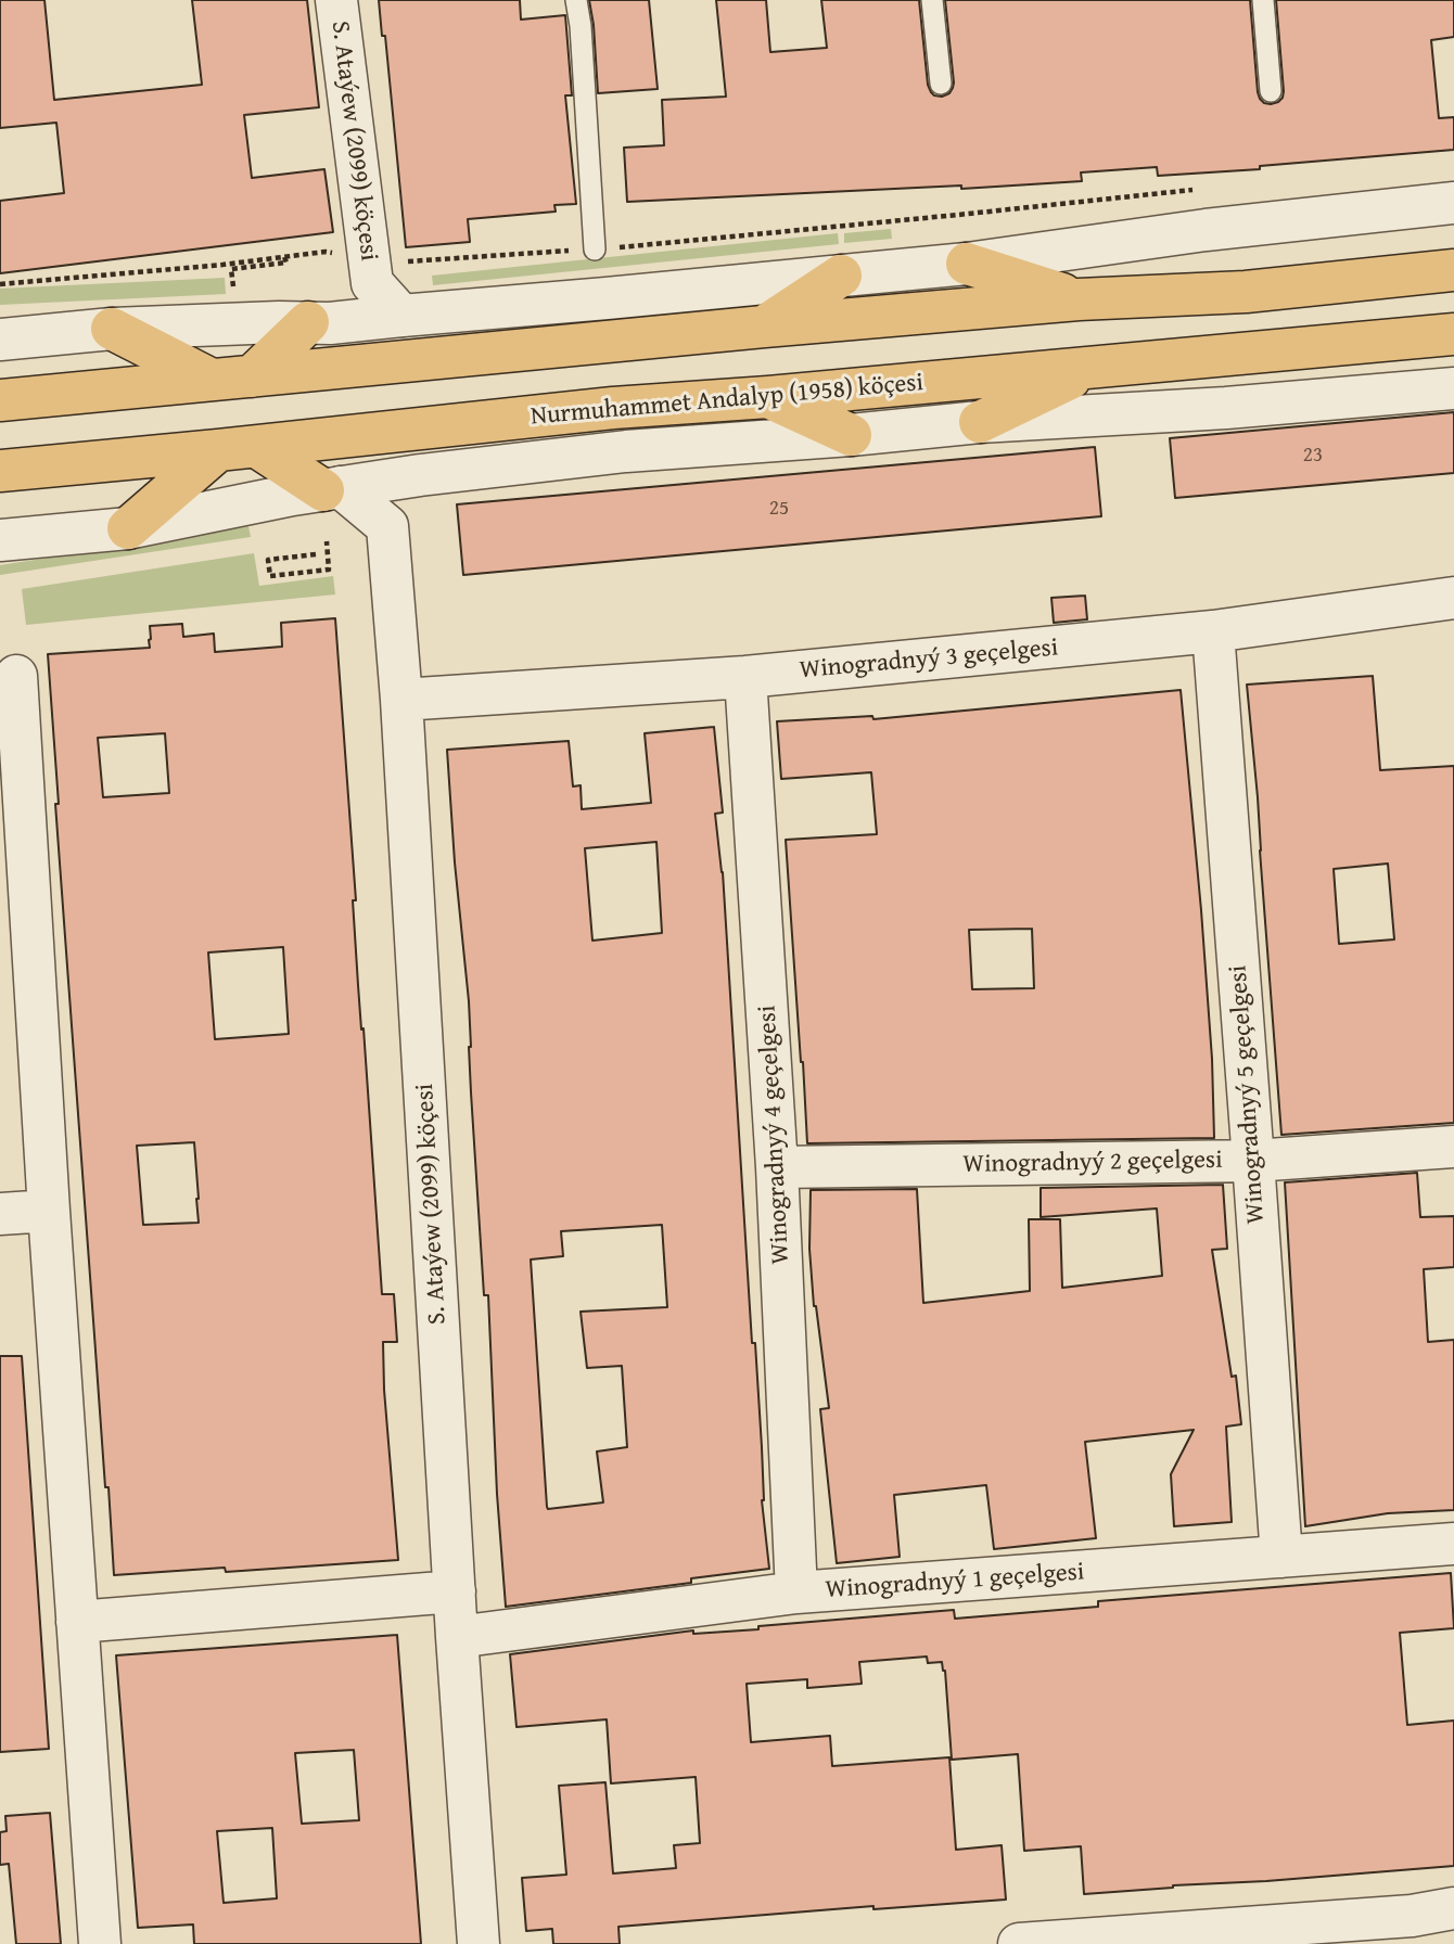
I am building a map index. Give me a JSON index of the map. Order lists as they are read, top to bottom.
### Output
{
  "streets": {
    "main road": ["Nurmuhammet Andalyp (1958) köçesi"],
    "street": [
      "S. Ataýew (2099) köçesi",
      "Winogradnyý 3 geçelgesi",
      "Winogradnyý 5 geçelgesi",
      "Winogradnyý 4 geçelgesi",
      "Winogradnyý 2 geçelgesi",
      "Winogradnyý 1 geçelgesi"
    ]
  },
  "crossings": [
    ["S. Ataýew (2099) köçesi", "Winogradnyý 3 geçelgesi"],
    ["S. Ataýew (2099) köçesi", "Winogradnyý 1 geçelgesi"],
    ["Winogradnyý 3 geçelgesi", "Winogradnyý 5 geçelgesi"],
    ["Winogradnyý 3 geçelgesi", "Winogradnyý 4 geçelgesi"],
    ["Winogradnyý 5 geçelgesi", "Winogradnyý 2 geçelgesi"],
    ["Winogradnyý 5 geçelgesi", "Winogradnyý 1 geçelgesi"],
    ["Winogradnyý 4 geçelgesi", "Winogradnyý 2 geçelgesi"],
    ["Winogradnyý 4 geçelgesi", "Winogradnyý 1 geçelgesi"]
  ],
  "house_numbers": ["23", "25"]
}
